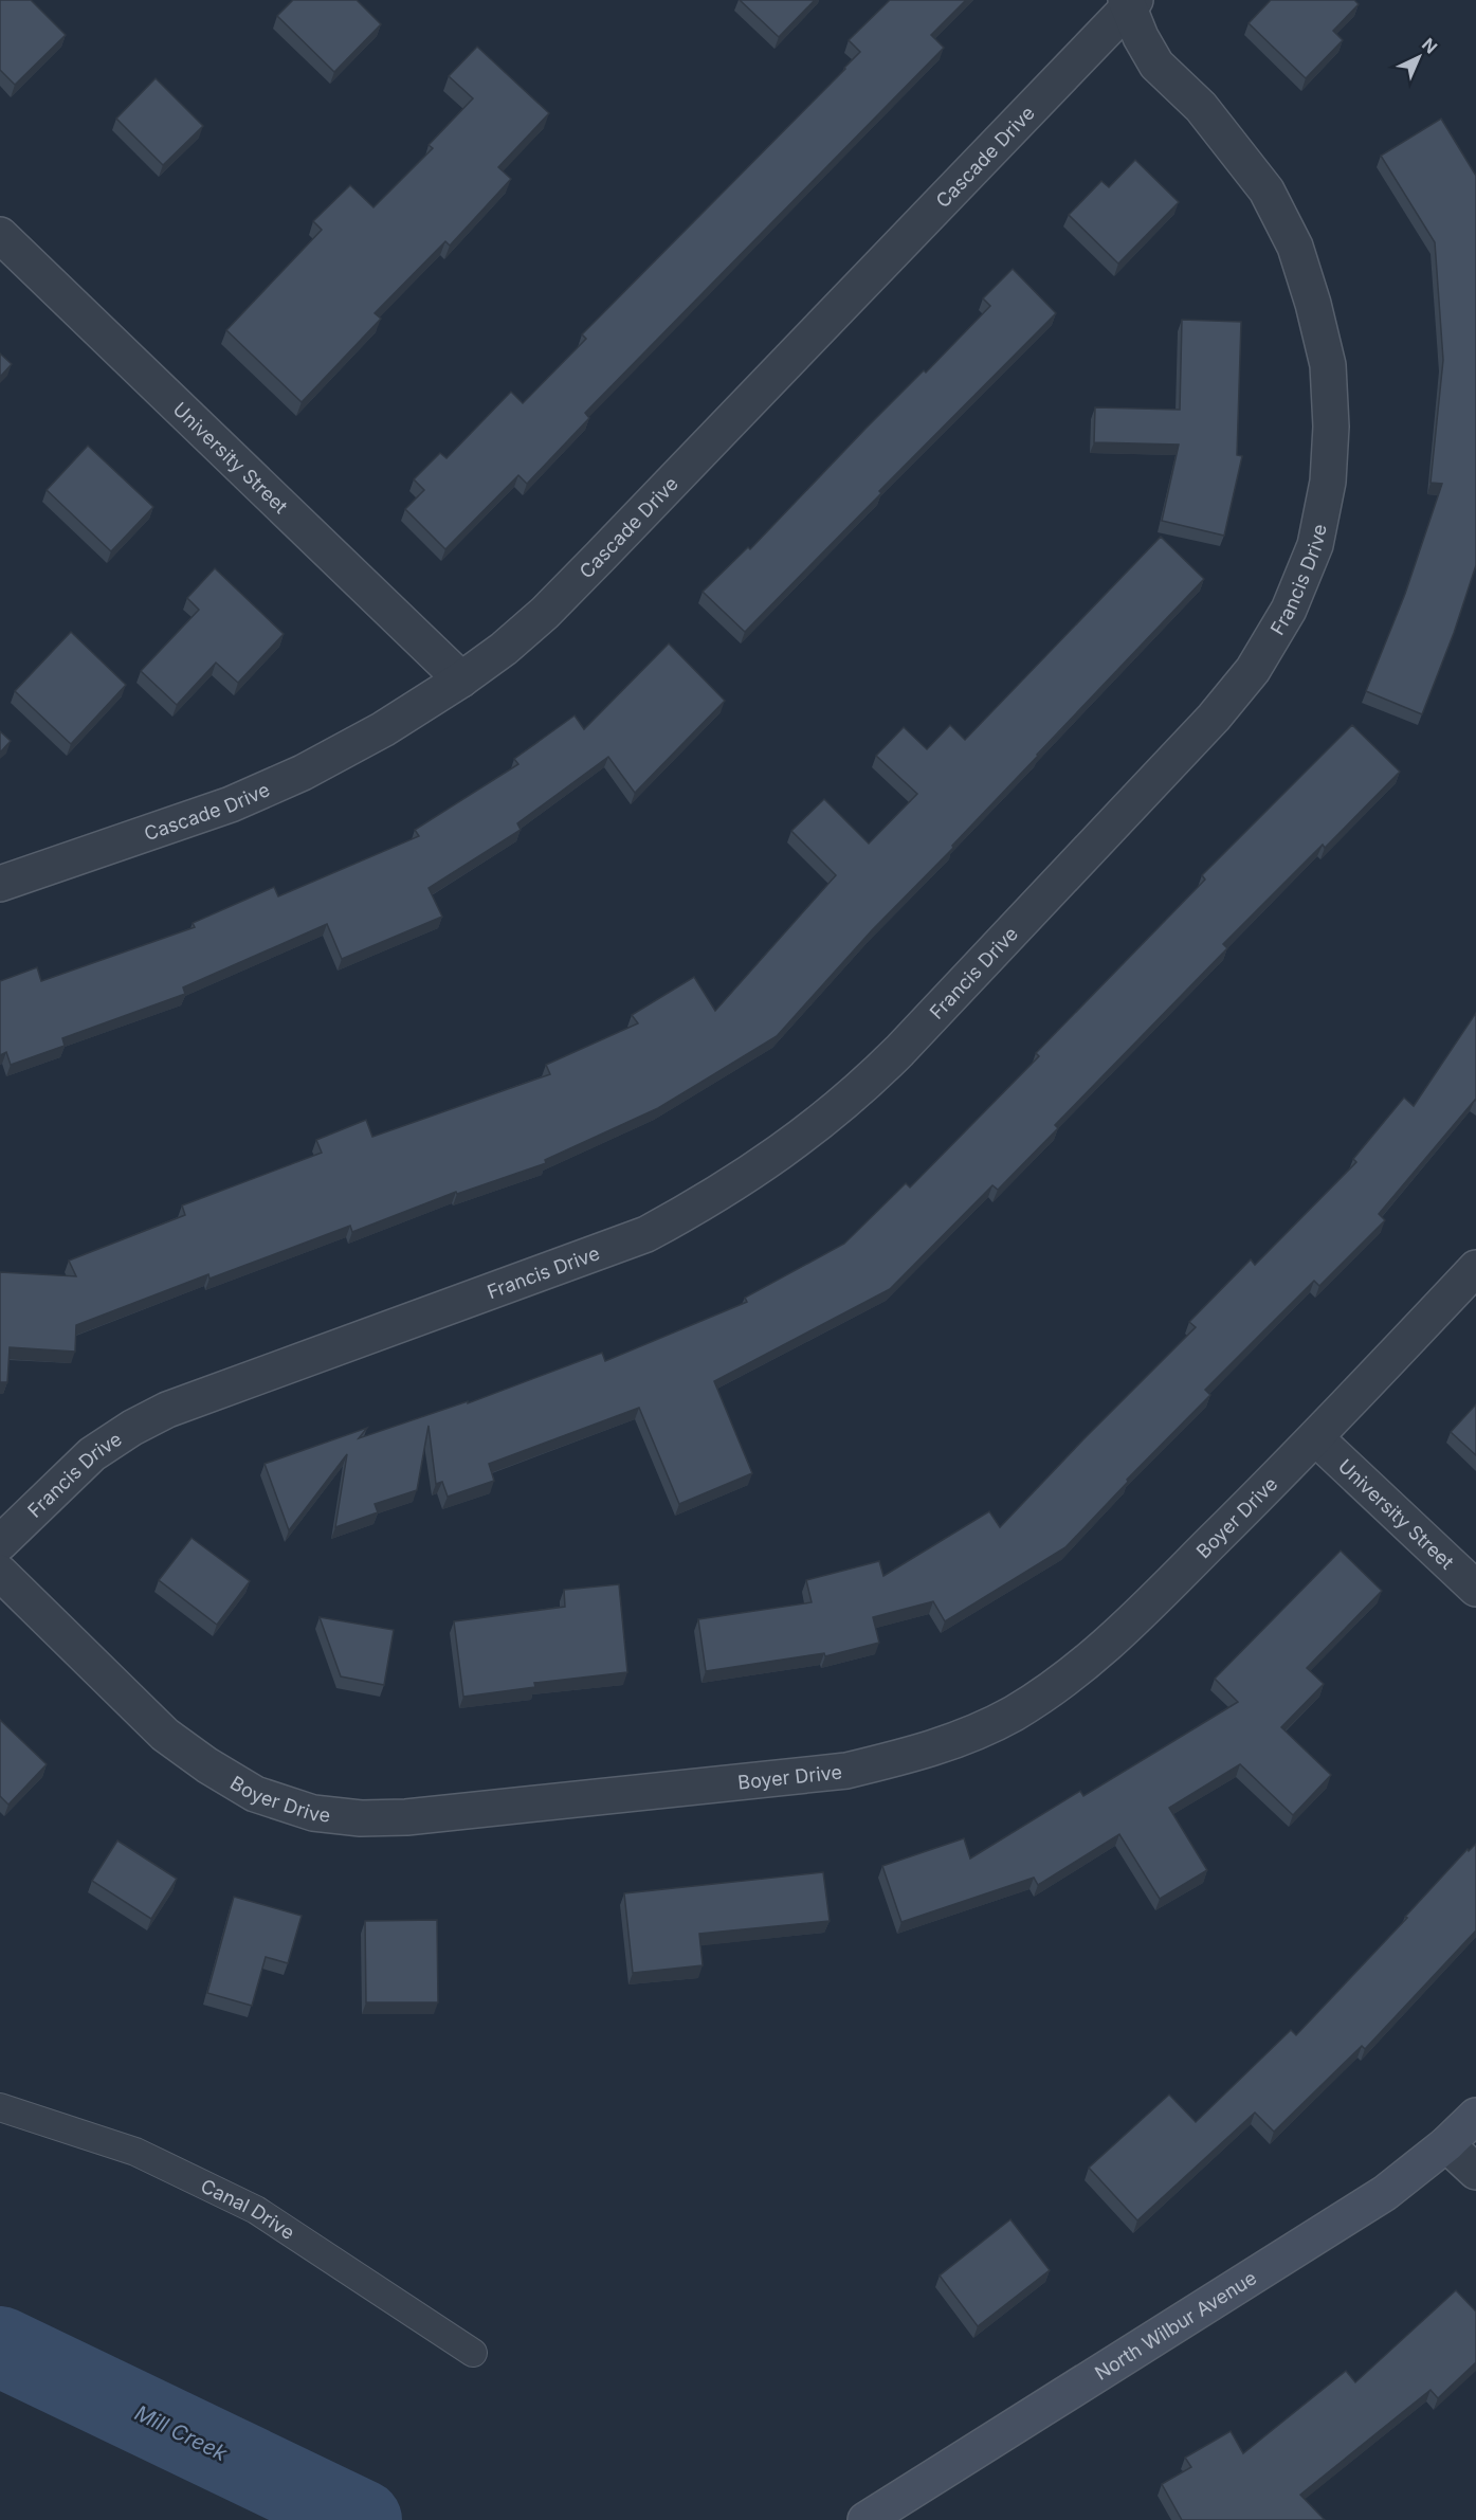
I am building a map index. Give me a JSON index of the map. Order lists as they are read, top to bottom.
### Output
{
  "streets": {
    "main road": ["North Wilbur Avenue"],
    "street": [
      "Cascade Drive",
      "University Street",
      "Francis Drive",
      "Boyer Drive"
    ],
    "lane": ["Canal Drive"]
  },
  "crossings": [
    ["Cascade Drive", "University Street"],
    ["Cascade Drive", "Francis Drive"],
    ["University Street", "Boyer Drive"]
  ],
  "water": ["Mill Creek"],
  "north": "top right"
}
